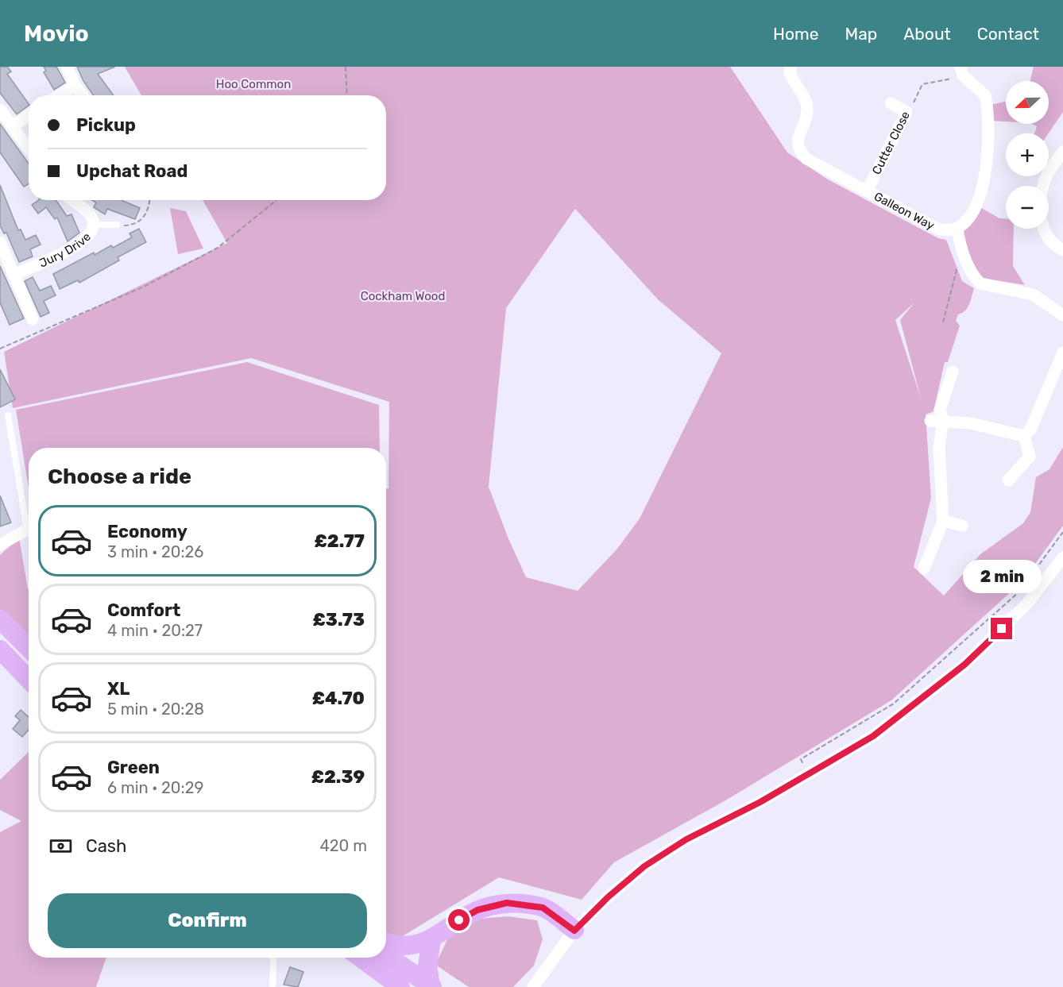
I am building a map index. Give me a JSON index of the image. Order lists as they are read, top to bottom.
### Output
{
  "streets": {
    "street": ["Cutter Close", "Galleon Way", "Jury Drive"]
  },
  "crossings": [
    ["Cutter Close", "Galleon Way"]
  ],
  "parks": ["Hoo Common", "Cockham Wood"],
  "north": "left",
  "page": {
    "header": "Movio",
    "nav": [
      "Home",
      "Map",
      "About",
      "Contact"
    ],
    "map_buttons": ["+", "−"],
    "banner": ["Pickup", "Upchat Road"],
    "heading": "Choose a ride",
    "list": [
      {
        "name": "Economy",
        "note": "3 min · 20:26",
        "value": "£2.77"
      },
      {
        "name": "Comfort",
        "note": "4 min · 20:27",
        "value": "£3.73"
      },
      {
        "name": "XL",
        "note": "5 min · 20:28",
        "value": "£4.70"
      },
      {
        "name": "Green",
        "note": "6 min · 20:29",
        "value": "£2.39"
      }
    ],
    "bubble": "2 min",
    "pay": ["Cash", "420 m"],
    "buttons": "Confirm"
  }
}
